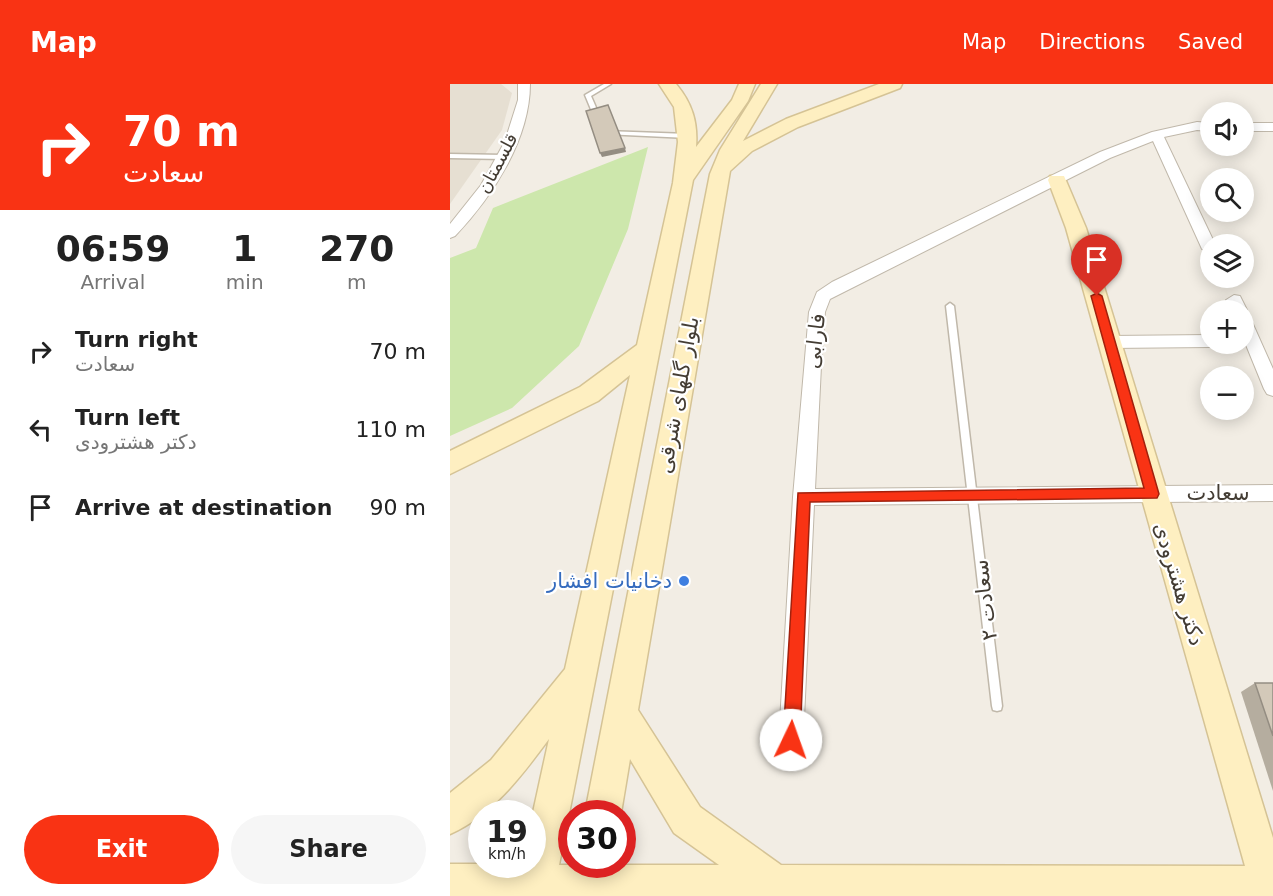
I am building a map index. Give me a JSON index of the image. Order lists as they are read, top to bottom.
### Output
{
  "streets": {
    "main road": ["بلوار گلهای شرقی", "دکتر هشترودی"],
    "street": ["قلسمتان", "فارابی", "سعادت"],
    "lane": ["سعادت ۲"]
  },
  "crossings": [
    ["فارابی", "سعادت"],
    ["فارابی", "دکتر هشترودی"],
    ["سعادت", "دکتر هشترودی"],
    ["سعادت", "سعادت ۲"]
  ],
  "places": ["دخانیات افشار"],
  "page": {
    "header": "Map",
    "nav": ["Map", "Directions", "Saved"],
    "turn": ["70 m", "سعادت"],
    "map_buttons": ["+", "−"],
    "eta": [
      "06:59",
      "Arrival",
      "1",
      "min",
      "270",
      "m"
    ],
    "list": [
      {
        "name": "Turn right",
        "note": "سعادت",
        "value": "70 m"
      },
      {
        "name": "Turn left",
        "note": "دکتر هشترودی",
        "value": "110 m"
      },
      {
        "name": "Arrive at destination",
        "value": "90 m"
      }
    ],
    "speed": "19 km/h",
    "limit": "30",
    "buttons": ["Exit", "Share"]
  }
}
